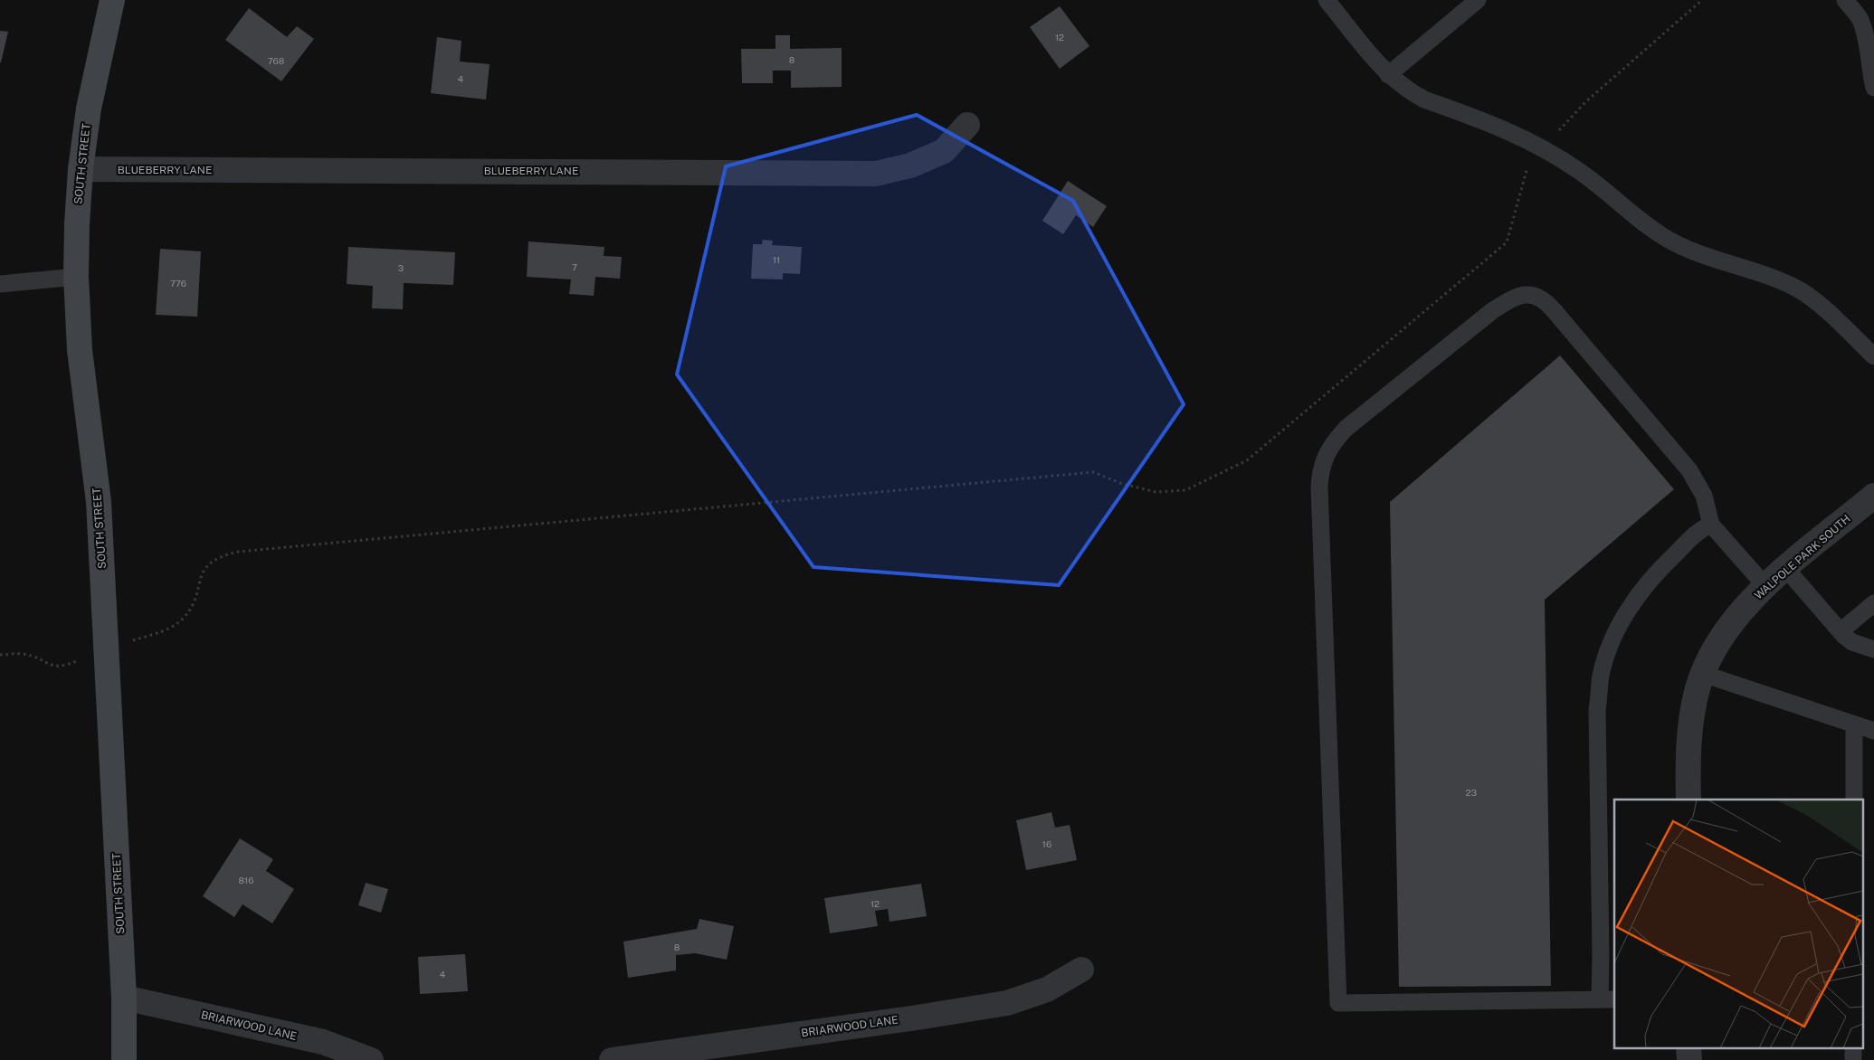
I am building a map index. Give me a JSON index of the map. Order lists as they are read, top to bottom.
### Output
{
  "streets": {
    "street": [
      "SOUTH STREET",
      "BLUEBERRY LANE",
      "WALPOLE PARK SOUTH",
      "BRIARWOOD LANE"
    ]
  },
  "crossings": [
    ["SOUTH STREET", "BLUEBERRY LANE"],
    ["SOUTH STREET", "BRIARWOOD LANE"]
  ],
  "house_numbers": [
    "12",
    "8",
    "768",
    "4",
    "11",
    "7",
    "3",
    "776",
    "23",
    "16",
    "816",
    "12",
    "8",
    "4"
  ]
}
